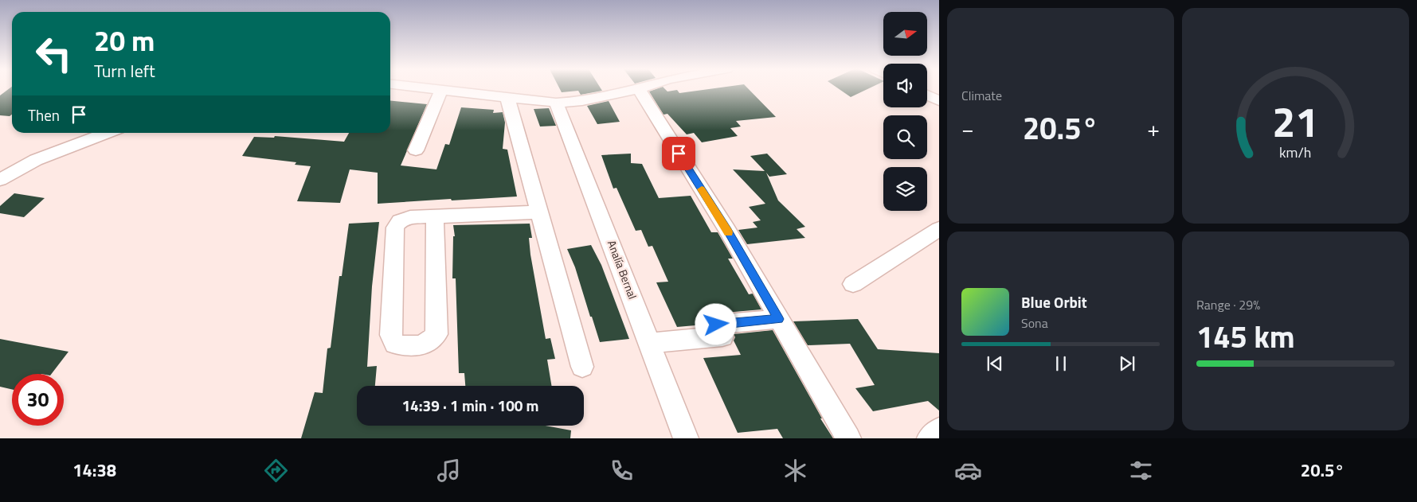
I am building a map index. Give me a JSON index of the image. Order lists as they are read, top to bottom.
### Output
{
  "streets": {
    "street": ["Analía Bernal"]
  },
  "north": "right",
  "page": {
    "tile": [
      "Climate",
      ["Range · 29%", "145 km"]
    ],
    "turn": ["20 m", "Turn left"],
    "then": "Then",
    "heat": ["−", "20.5°", "+"],
    "song": ["Blue Orbit", "Sona"],
    "limit": "30",
    "trip": "14:39 · 1 min · 100 m",
    "tabs": ["14:38", "20.5°"],
    "gauge": ["21", "km/h"]
  }
}
